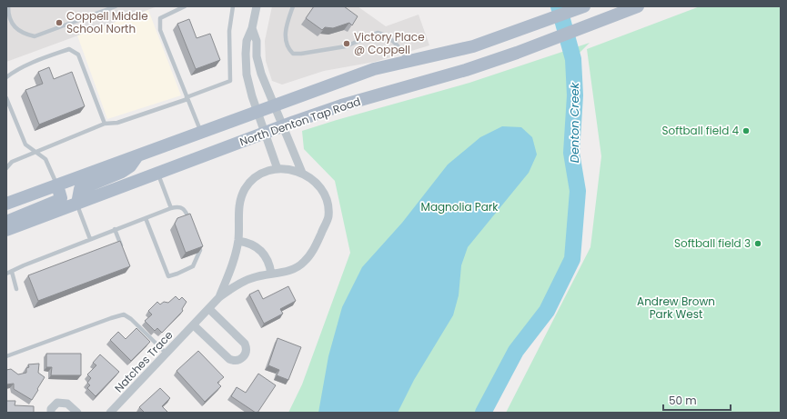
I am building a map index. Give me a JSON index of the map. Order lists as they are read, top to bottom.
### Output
{
  "streets": {
    "main road": ["North Denton Tap Road"],
    "street": ["Natches Trace"]
  },
  "crossings": [
    ["North Denton Tap Road", "Natches Trace"]
  ],
  "water": ["Denton Creek"],
  "parks": ["Magnolia Park", "Andrew Brown Park West"],
  "places": [
    "Coppell Middle School North",
    "Victory Place @ Coppell",
    "Softball field 4",
    "Softball field 3"
  ],
  "scale_bar": "50 m"
}
